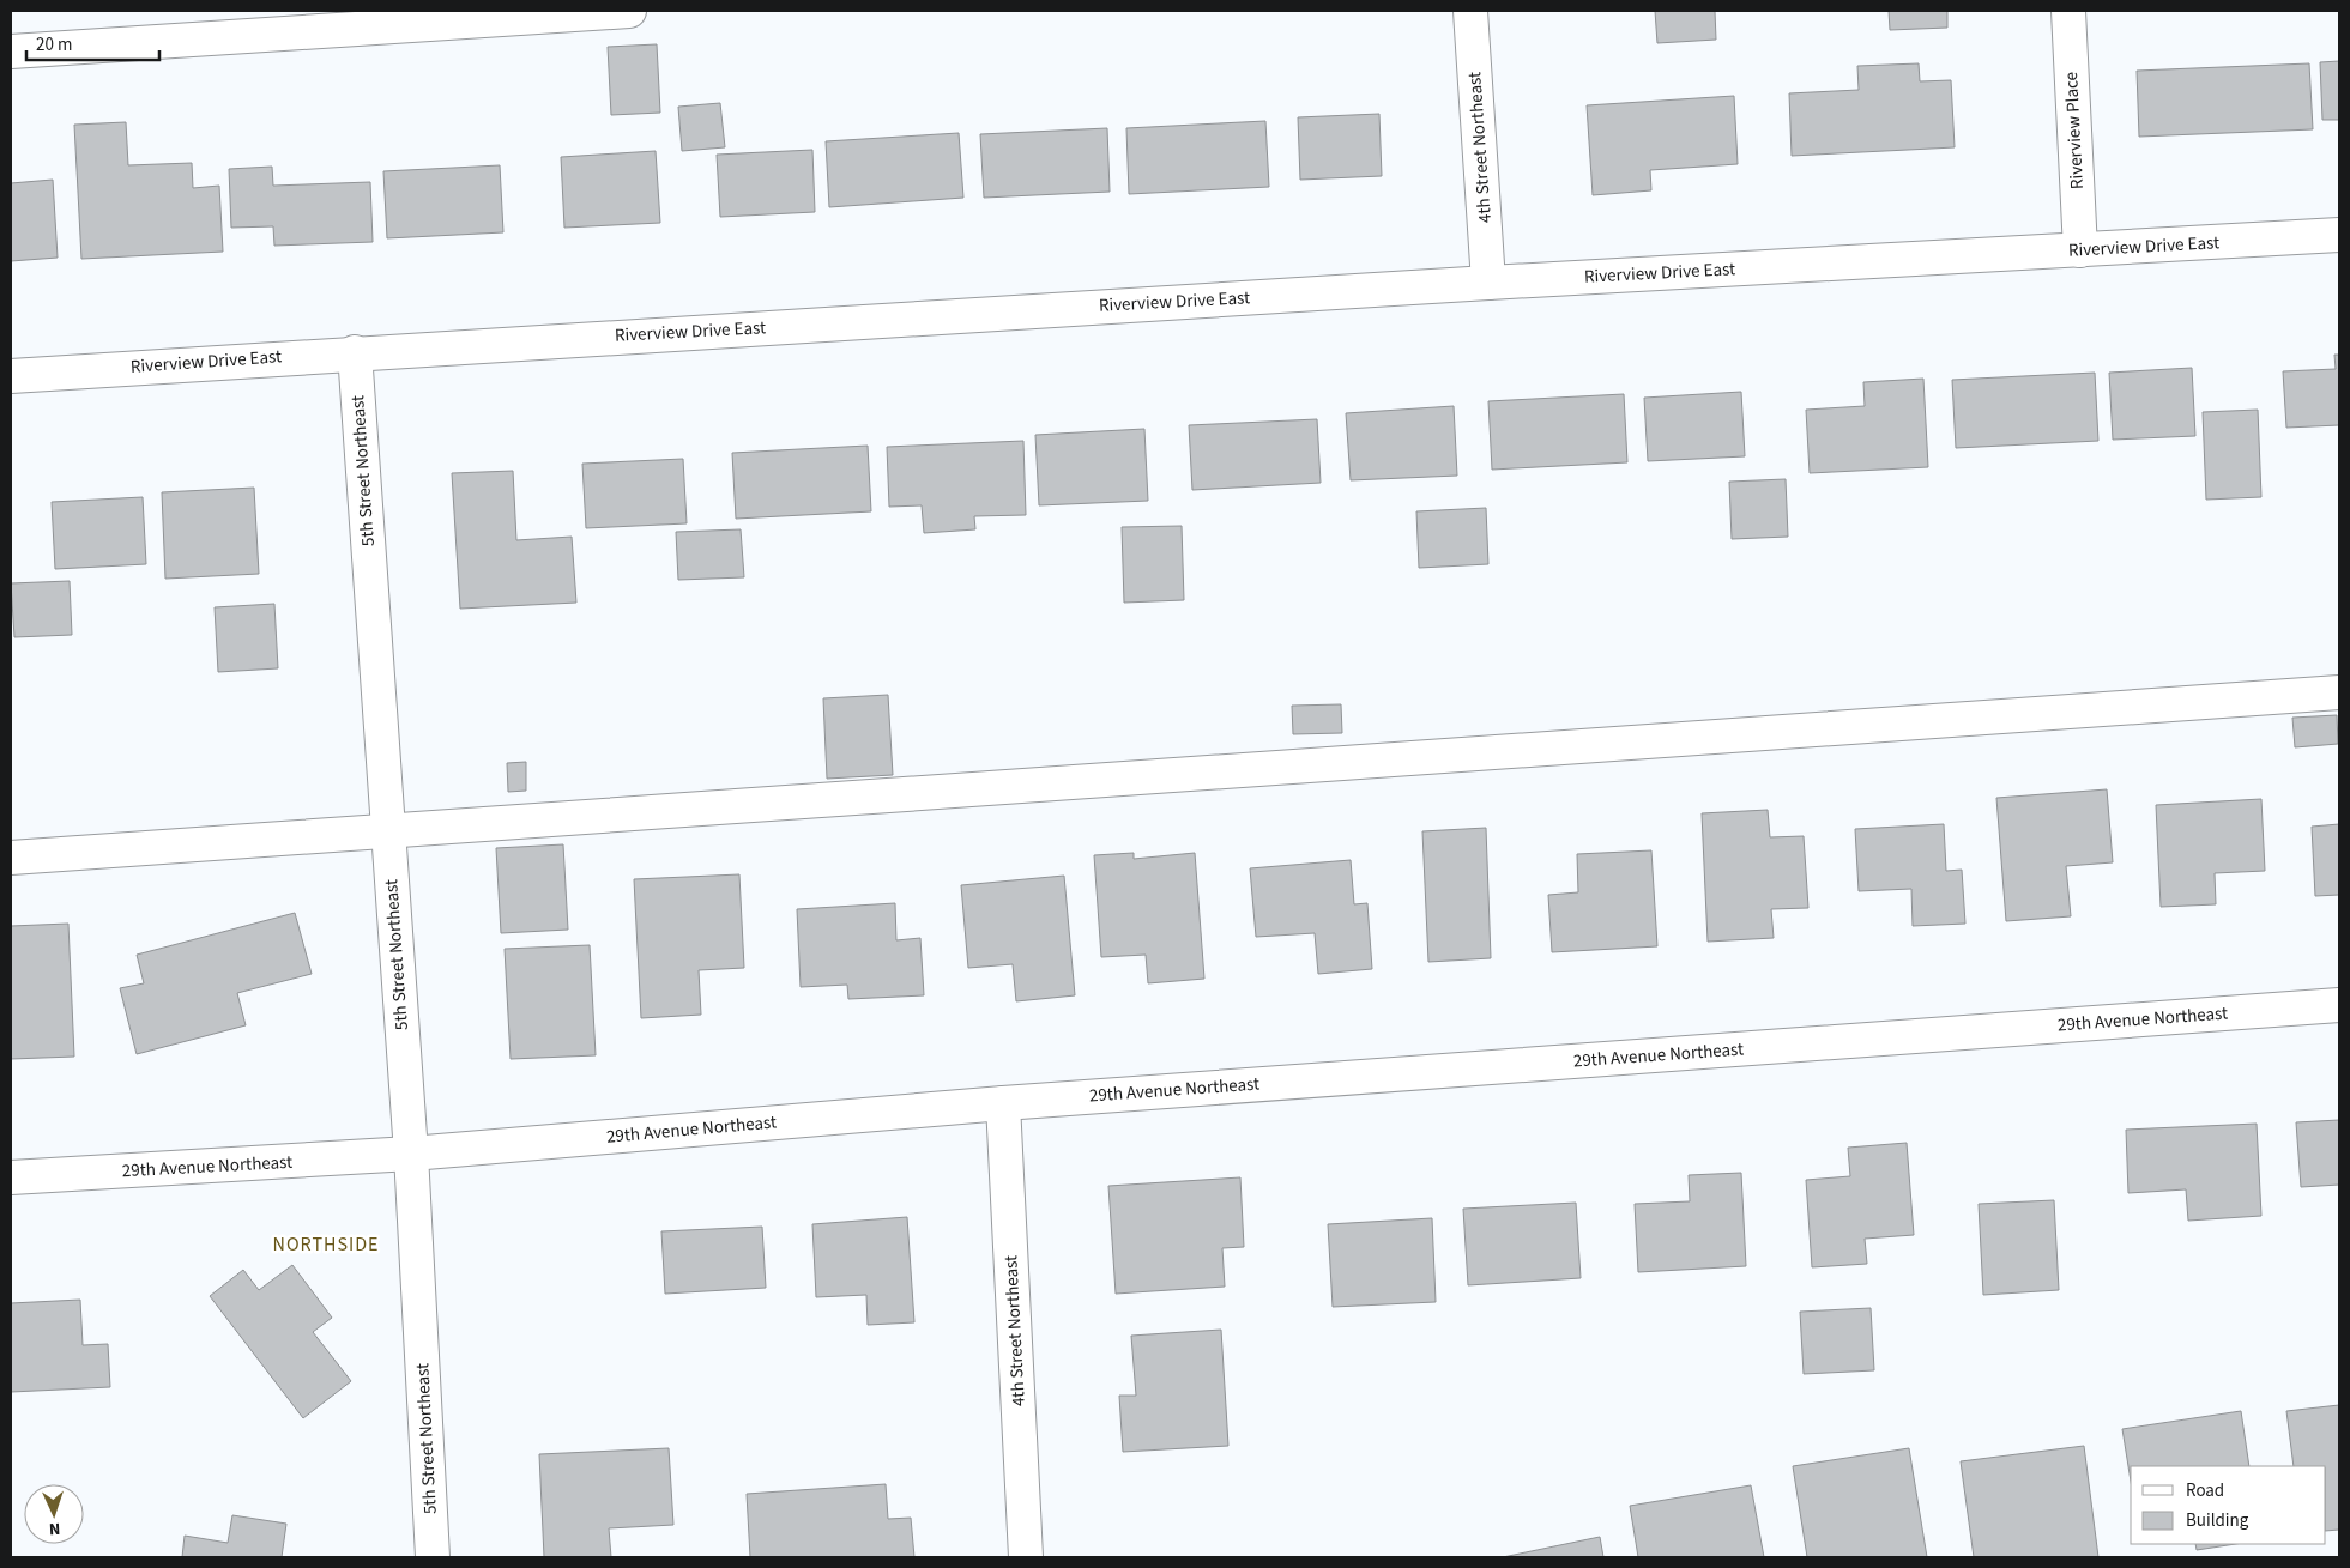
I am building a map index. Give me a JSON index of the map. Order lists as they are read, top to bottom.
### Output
{
  "streets": {
    "street": [
      "Riverview Place",
      "4th Street Northeast",
      "Riverview Drive East",
      "5th Street Northeast",
      "29th Avenue Northeast"
    ]
  },
  "crossings": [
    ["Riverview Place", "Riverview Drive East"],
    ["4th Street Northeast", "Riverview Drive East"],
    ["4th Street Northeast", "29th Avenue Northeast"],
    ["Riverview Drive East", "5th Street Northeast"],
    ["5th Street Northeast", "29th Avenue Northeast"]
  ],
  "districts": ["NORTHSIDE"],
  "legend": ["Road", "Building"],
  "scale_bar": "20 m",
  "north": "bottom"
}
